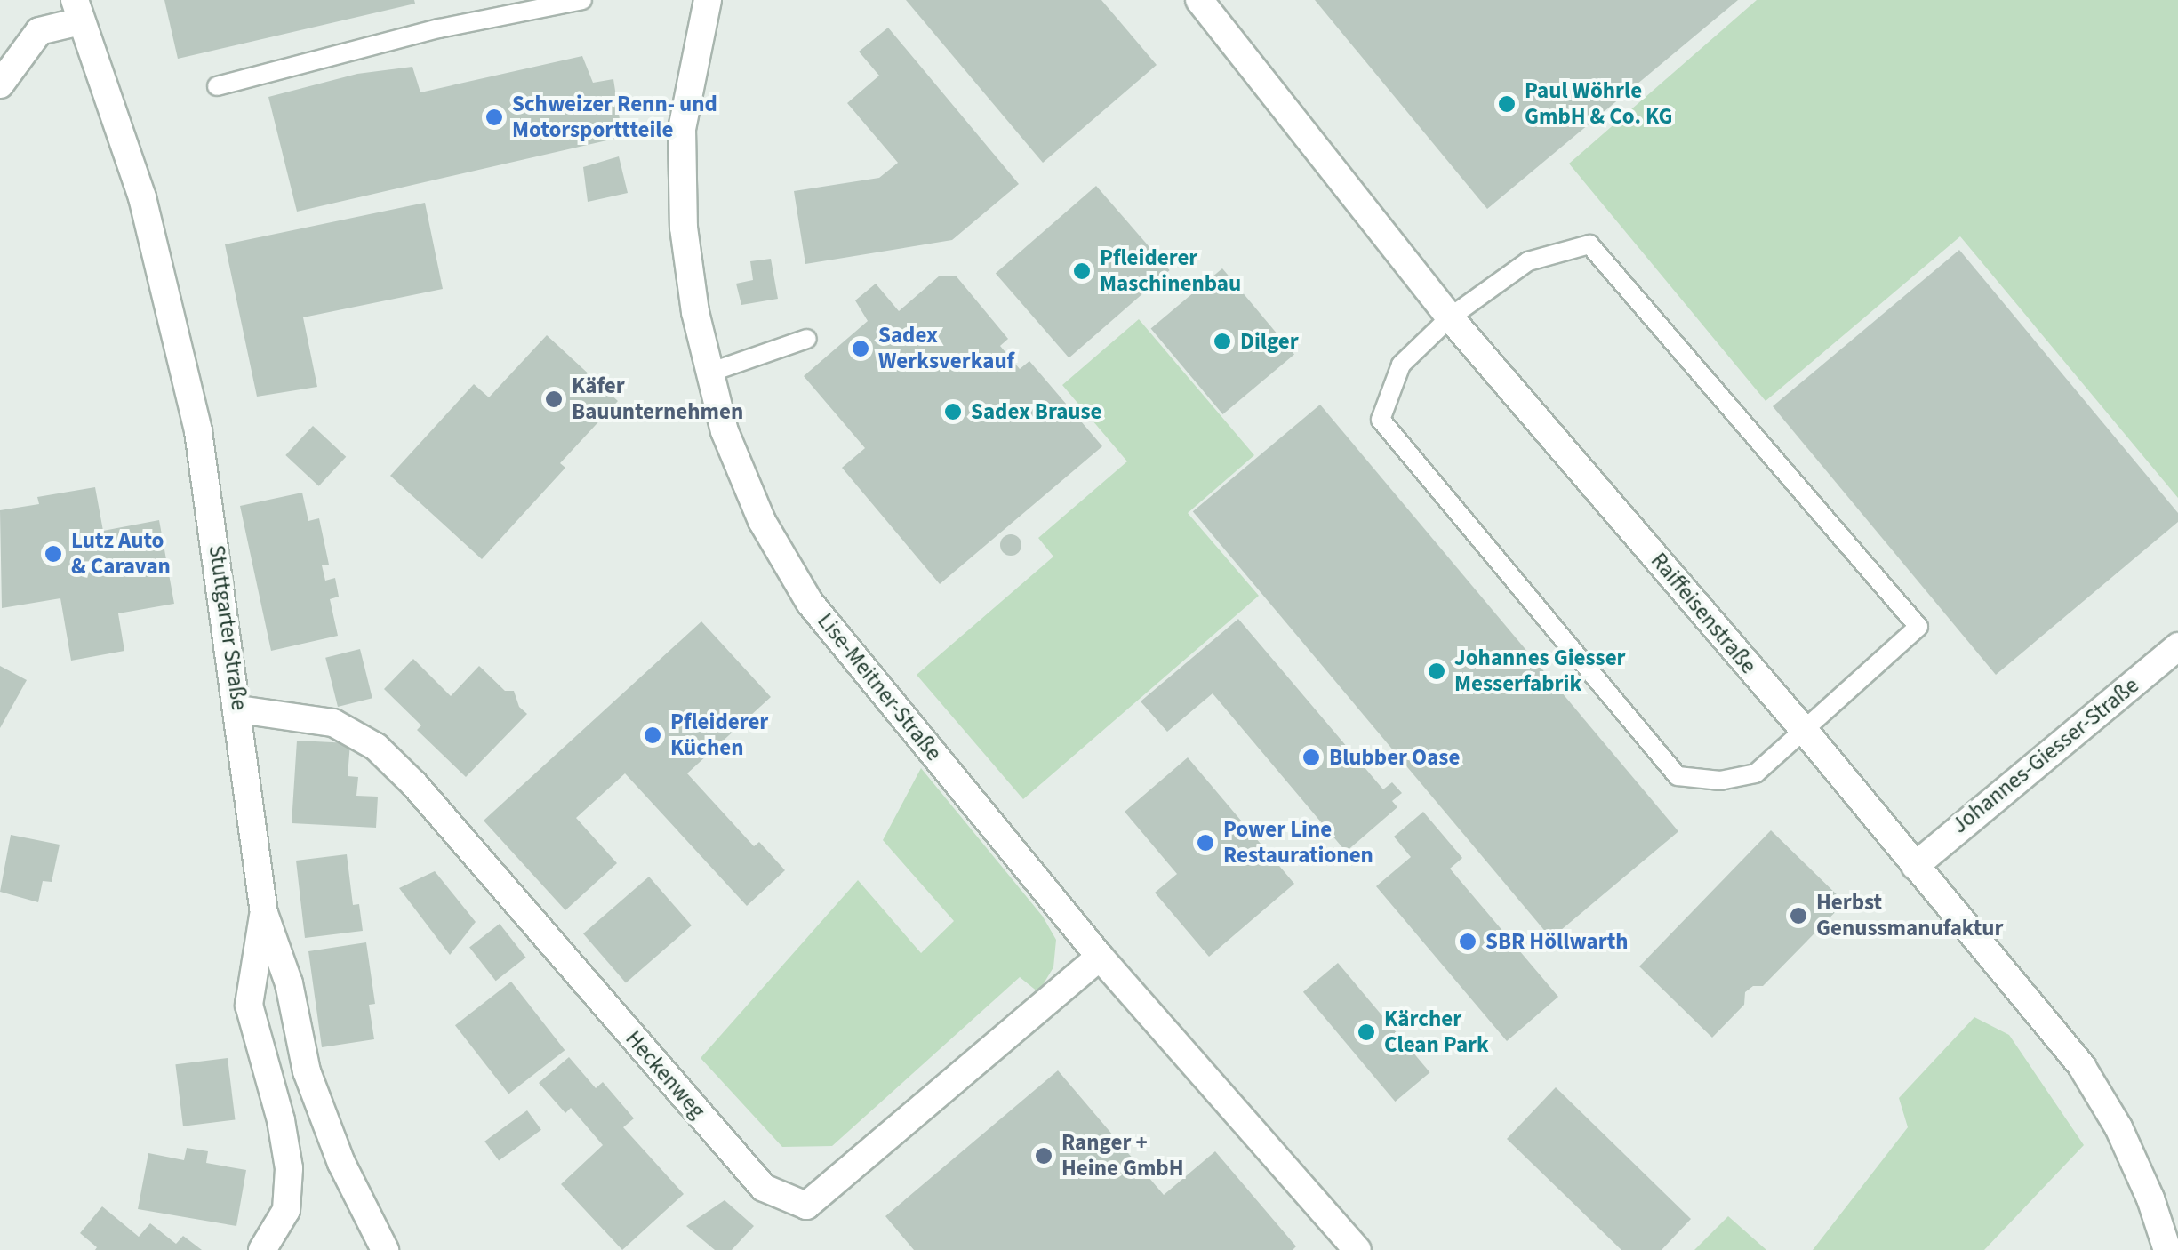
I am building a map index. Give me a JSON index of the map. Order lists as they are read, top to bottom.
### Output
{
  "streets": {
    "main road": [
      "Raiffeisenstraße",
      "Stuttgarter Straße",
      "Lise-Meitner-Straße",
      "Johannes-Giesser-Straße",
      "Heckenweg"
    ]
  },
  "crossings": [
    ["Raiffeisenstraße", "Johannes-Giesser-Straße"],
    ["Stuttgarter Straße", "Heckenweg"],
    ["Lise-Meitner-Straße", "Heckenweg"]
  ],
  "places": [
    "Paul Wöhrle GmbH & Co. KG",
    "Schweizer Renn- und Motorsporttteile",
    "Pfleiderer Maschinenbau",
    "Dilger",
    "Sadex Werksverkauf",
    "Käfer Bauunternehmen",
    "Sadex Brause",
    "Lutz Auto & Caravan",
    "Johannes Giesser Messerfabrik",
    "Pfleiderer Küchen",
    "Blubber Oase",
    "Power Line Restaurationen",
    "Herbst Genussmanufaktur",
    "SBR Höllwarth",
    "Kärcher Clean Park",
    "Ranger + Heine GmbH"
  ]
}
